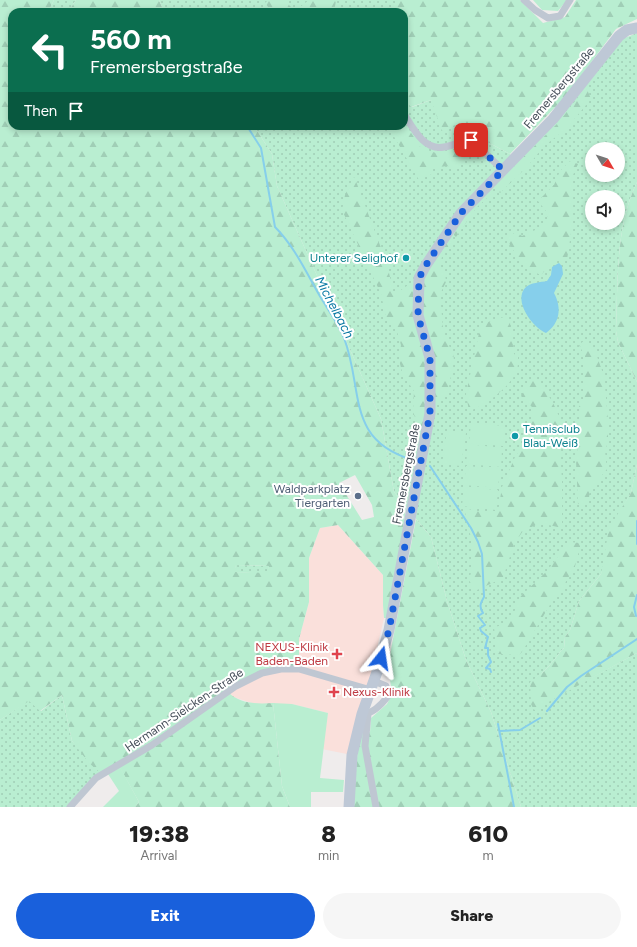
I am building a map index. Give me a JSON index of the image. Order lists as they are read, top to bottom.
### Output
{
  "streets": {
    "main road": ["Fremersbergstraße"],
    "street": ["Hermann-Sielcken-Straße"]
  },
  "crossings": [
    ["Fremersbergstraße", "Hermann-Sielcken-Straße"]
  ],
  "water": ["Michelbach"],
  "places": {
    "other": ["Unterer Selighof", "Tennisclub Blau-Weiß", "Waldparkplatz Tiergarten"],
    "health": ["NEXUS-Klinik Baden-Baden", "Nexus-Klinik"]
  },
  "north": "bottom right",
  "page": {
    "turn": ["560 m", "Fremersbergstraße"],
    "then": "Then",
    "eta": [
      "19:38",
      "Arrival",
      "8",
      "min",
      "610",
      "m"
    ],
    "buttons": ["Exit", "Share"]
  }
}
